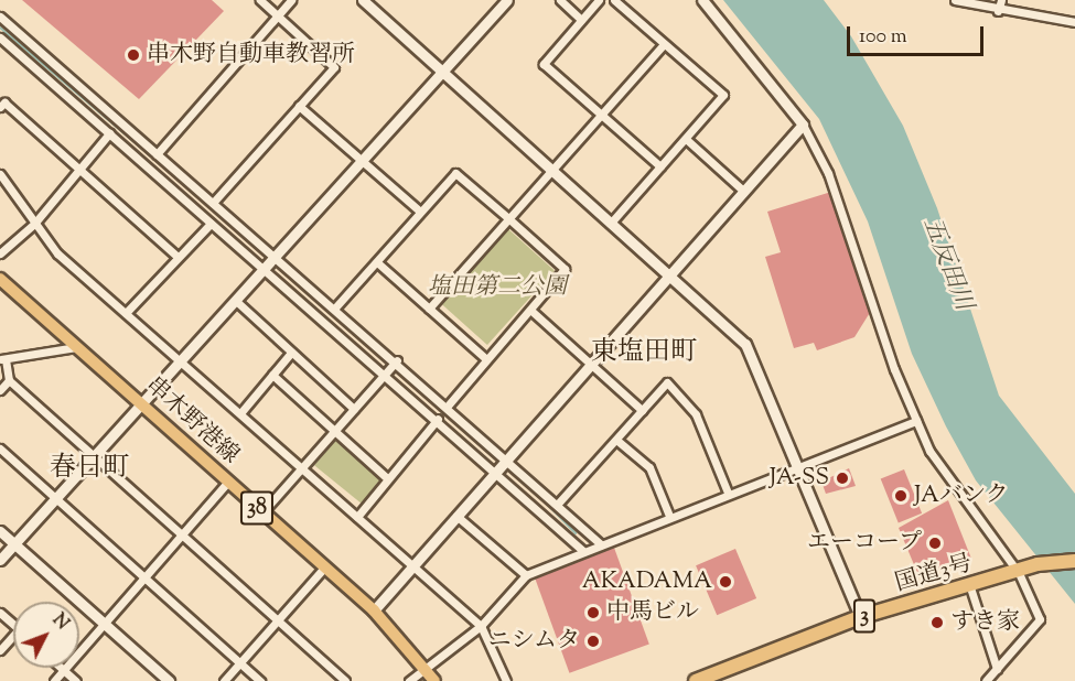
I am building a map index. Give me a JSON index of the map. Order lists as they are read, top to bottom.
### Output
{
  "streets": {
    "highway": ["国道3号", "3"],
    "main road": ["串木野港線", "38"]
  },
  "districts": ["東塩田町", "春日町"],
  "water": ["五反田川"],
  "parks": ["塩田第二公園"],
  "places": [
    "串木野自動車教習所",
    "JA-SS",
    "JAバンク",
    "エーコープ",
    "AKADAMA",
    "中馬ビル",
    "すき家",
    "ニシムタ"
  ],
  "scale_bar": "100 m",
  "north": "top right"
}
